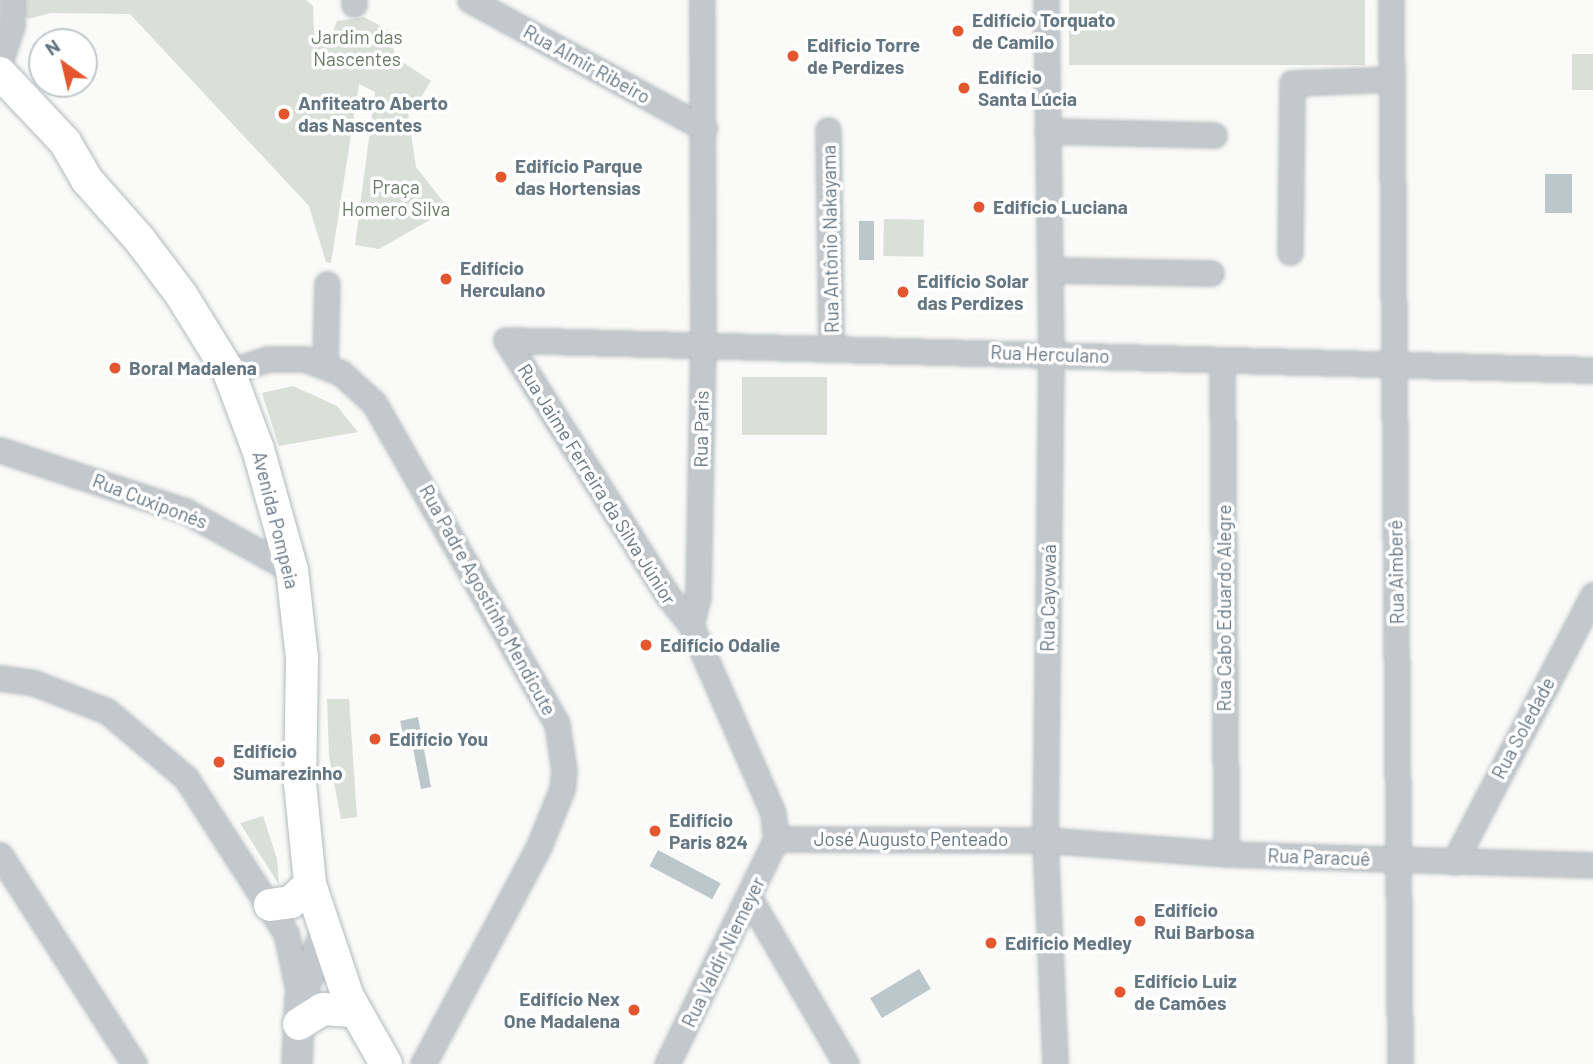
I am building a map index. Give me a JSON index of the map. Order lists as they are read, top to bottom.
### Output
{
  "streets": {
    "main road": ["Avenida Pompeia"],
    "street": [
      "Rua Almir Ribeiro",
      "Rua Antônio Nakayama",
      "Rua Herculano",
      "Rua Paris",
      "Rua Jaime Ferreira da Silva Júnior",
      "Rua Cuxiponés",
      "Rua Aimberê",
      "Rua Cayowaá",
      "Rua Padre Agostinho Mendicute",
      "Rua Cabo Eduardo Alegre",
      "Rua Soledade",
      "José Augusto Penteado",
      "Rua Paracuê",
      "Rua Valdir Niemeyer"
    ]
  },
  "crossings": [
    ["Rua Almir Ribeiro", "Rua Paris"],
    ["Rua Antônio Nakayama", "Rua Herculano"],
    ["Rua Herculano", "Rua Paris"],
    ["Rua Herculano", "Rua Jaime Ferreira da Silva Júnior"],
    ["Rua Herculano", "Rua Aimberê"],
    ["Rua Herculano", "Rua Cayowaá"],
    ["Rua Herculano", "Rua Cabo Eduardo Alegre"],
    ["Rua Paris", "Rua Jaime Ferreira da Silva Júnior"],
    ["Rua Cuxiponés", "Avenida Pompeia"],
    ["Avenida Pompeia", "Rua Padre Agostinho Mendicute"],
    ["Rua Aimberê", "Rua Paracuê"],
    ["Rua Cayowaá", "José Augusto Penteado"],
    ["Rua Cayowaá", "Rua Paracuê"],
    ["Rua Cabo Eduardo Alegre", "Rua Paracuê"],
    ["Rua Soledade", "Rua Paracuê"],
    ["José Augusto Penteado", "Rua Paracuê"],
    ["José Augusto Penteado", "Rua Valdir Niemeyer"]
  ],
  "parks": ["Jardim das Nascentes", "Praça Homero Silva"],
  "places": [
    "Edifício Torquato de Camilo",
    "Edificio Torre de Perdizes",
    "Edifício Santa Lúcia",
    "Anfiteatro Aberto das Nascentes",
    "Edifício Parque das Hortensias",
    "Edifício Luciana",
    "Edifício Herculano",
    "Edifício Solar das Perdizes",
    "Boral Madalena",
    "Edifício Odalie",
    "Edifício You",
    "Edifício Sumarezinho",
    "Edifício Paris 824",
    "Edifício Rui Barbosa",
    "Edifício Medley",
    "Edifício Luiz de Camões",
    "Edifício Nex One Madalena"
  ],
  "north": "top left"
}
